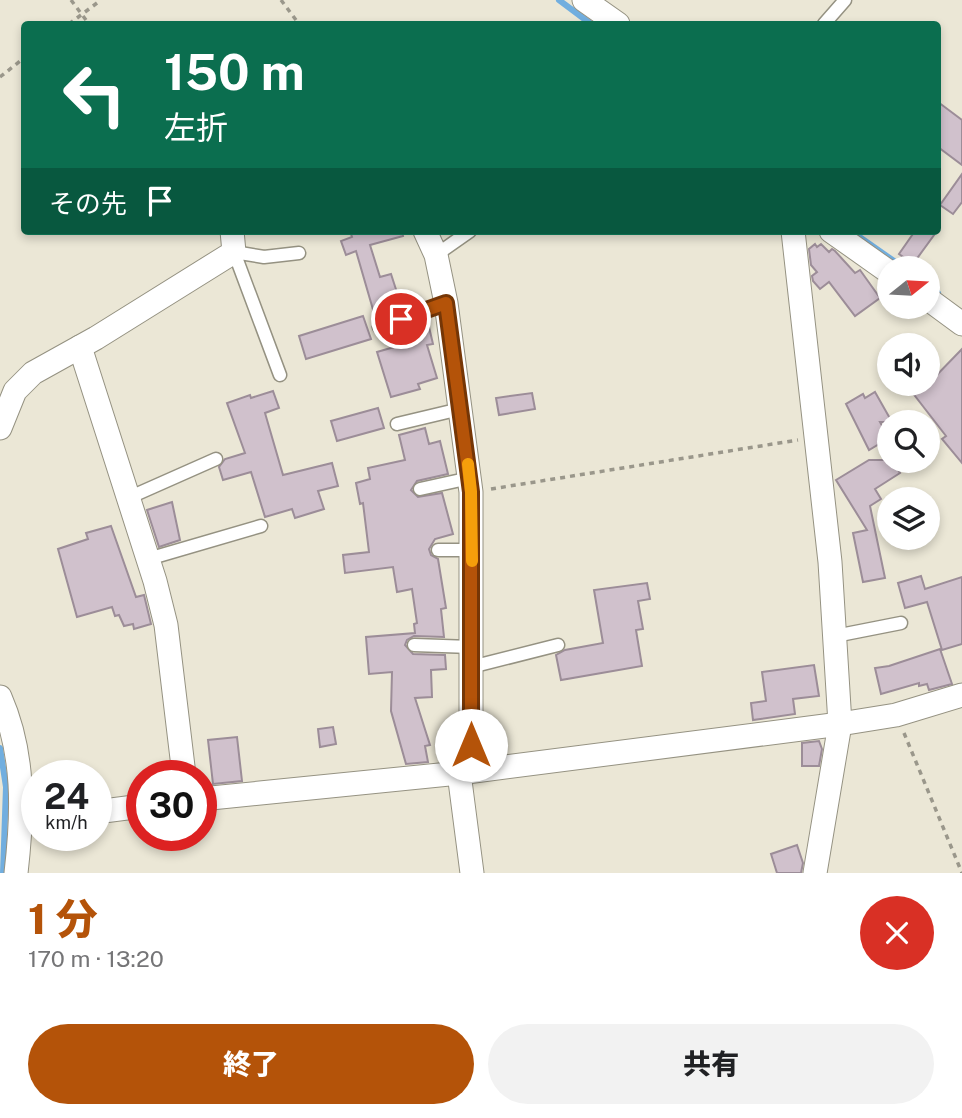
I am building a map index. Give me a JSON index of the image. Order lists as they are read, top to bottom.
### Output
{
  "north": "right",
  "page": {
    "turn": ["150 m", "左折"],
    "then": "その先",
    "speed": "24 km/h",
    "limit": "30",
    "heading": ["1 分", "170 m · 13:20"],
    "buttons": ["終了", "共有"]
  }
}
